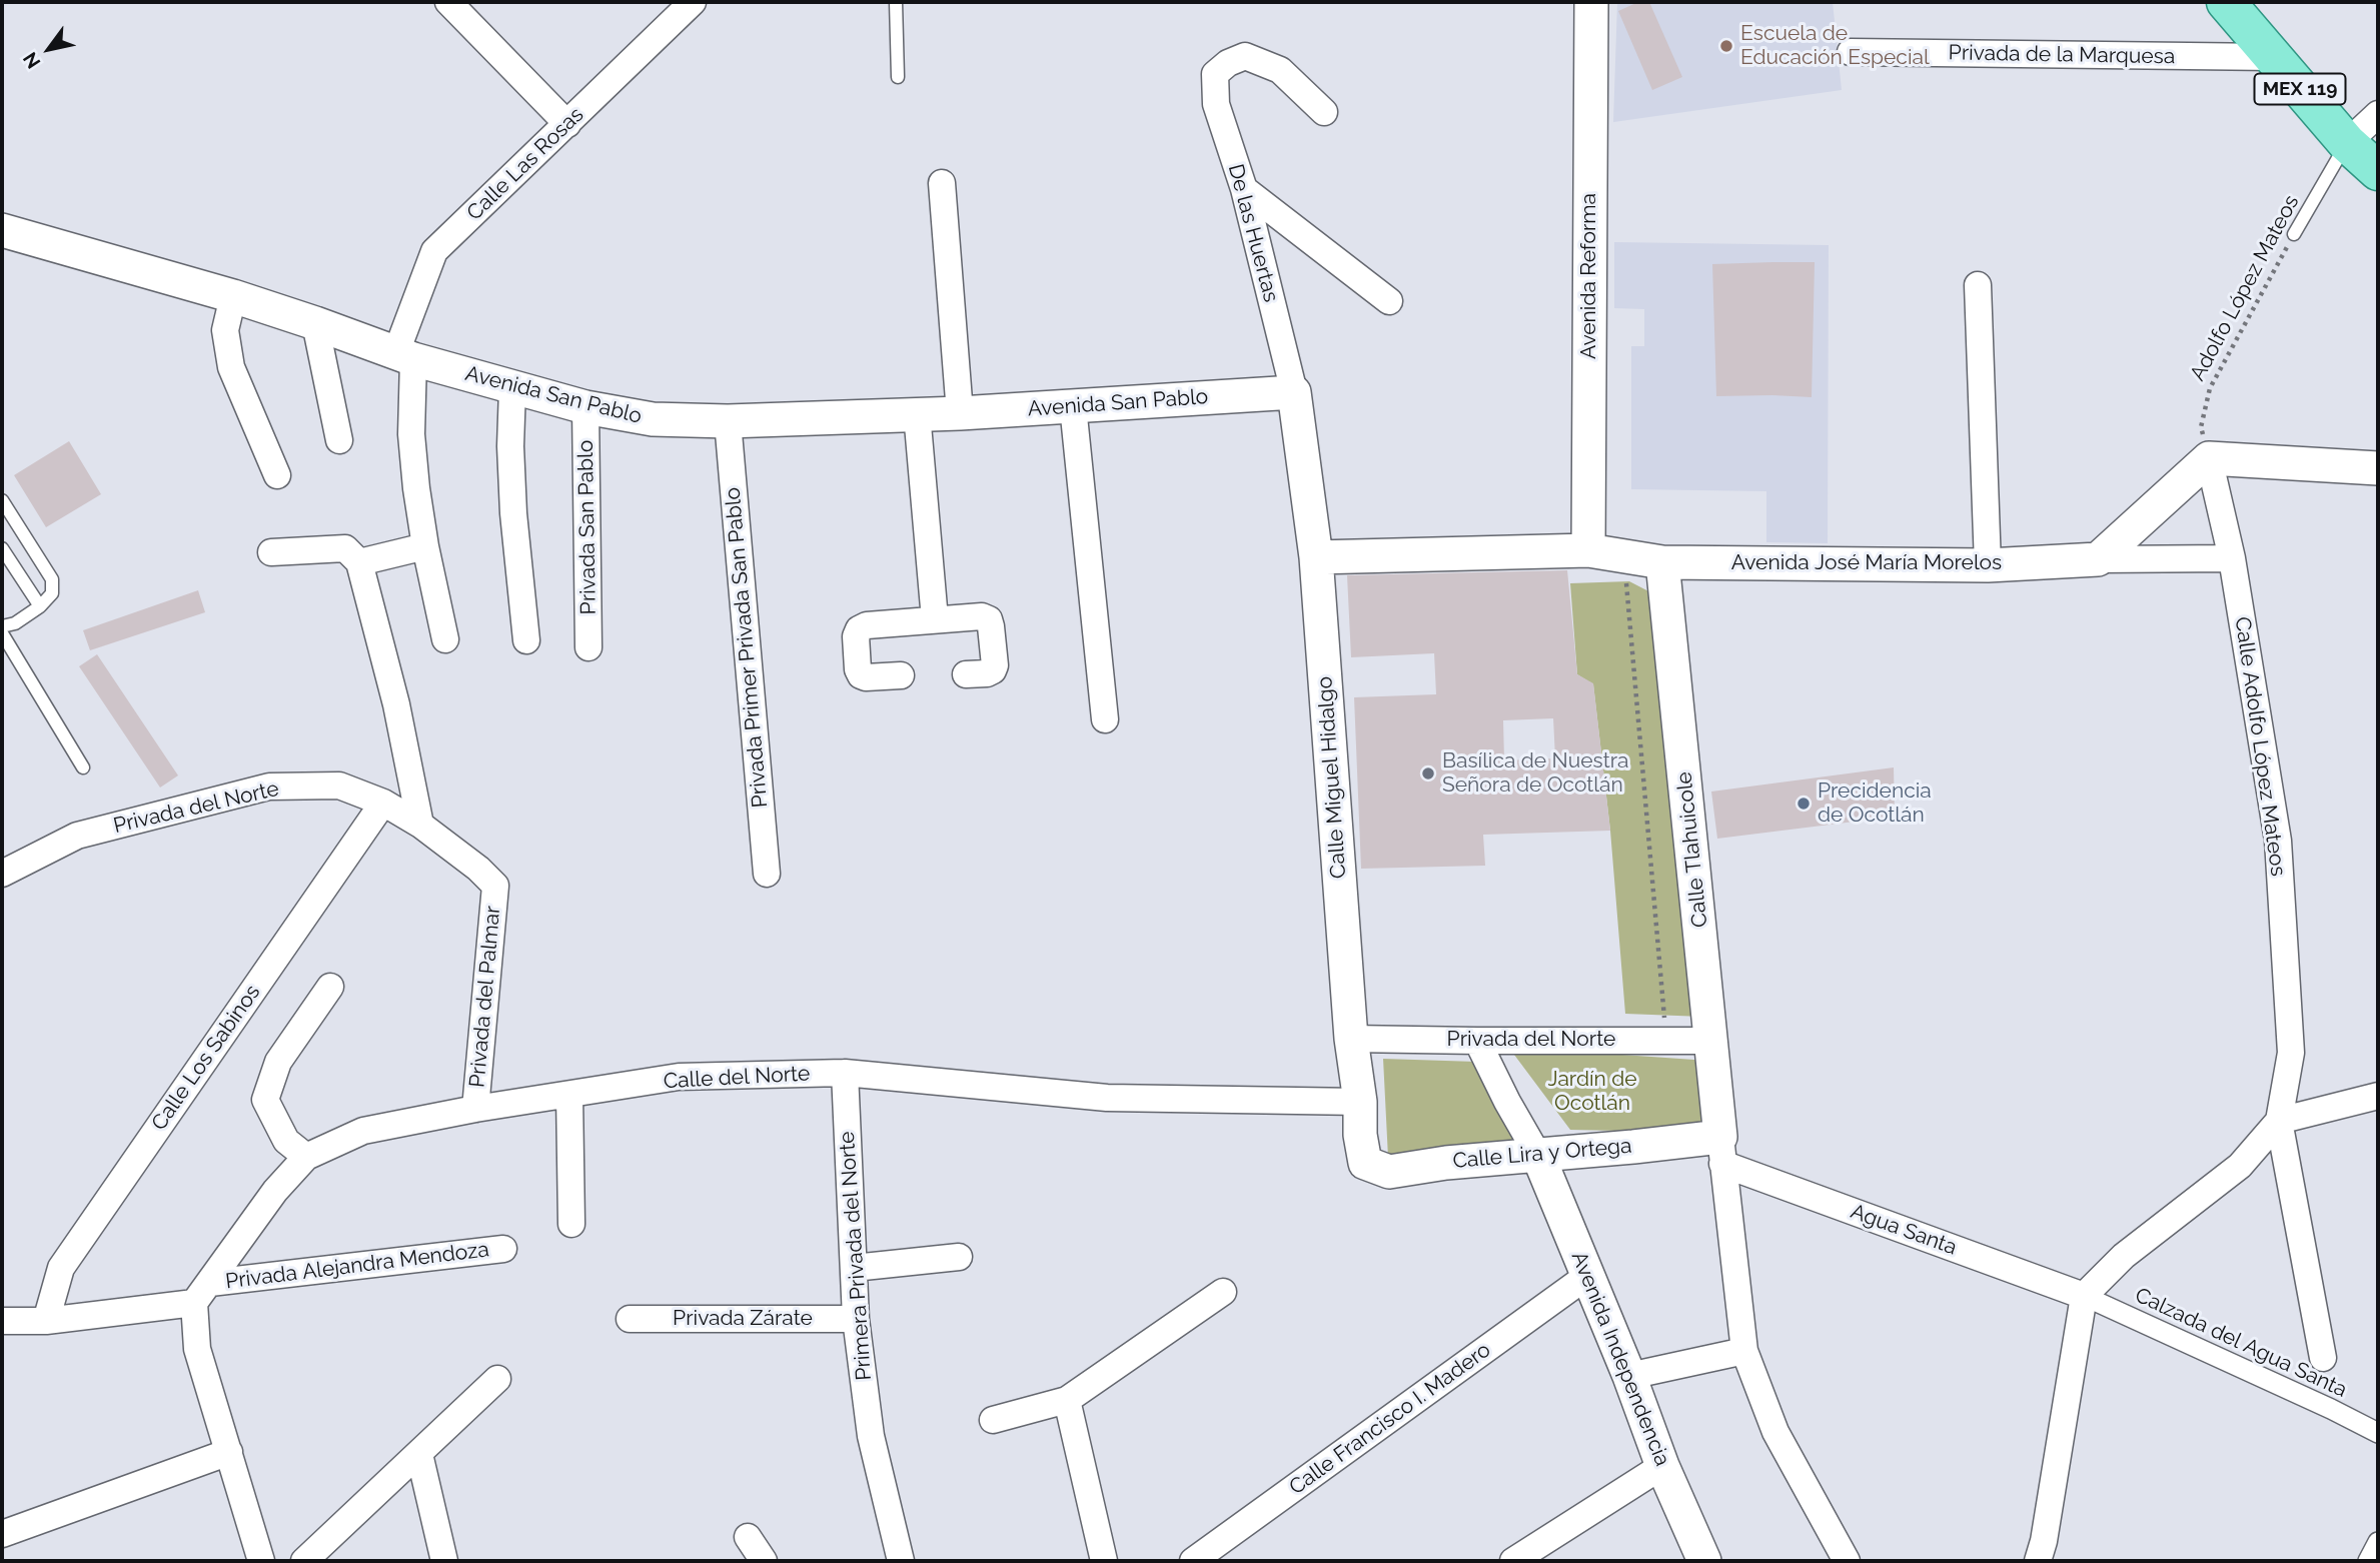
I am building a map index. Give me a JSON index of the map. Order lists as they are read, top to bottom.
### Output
{
  "streets": {
    "main road": ["MEX 119"],
    "street": [
      "Privada de la Marquesa",
      "Calle Las Rosas",
      "De las Huertas",
      "Avenida Reforma",
      "Avenida San Pablo",
      "Privada San Pablo",
      "Avenida José María Morelos",
      "Privada Primer Privada San Pablo",
      "Calle Adolfo López Mateos",
      "Calle Miguel Hidalgo",
      "Privada del Norte",
      "Calle Tlahuicole",
      "Privada del Palmar",
      "Calle Los Sabinos",
      "Calle del Norte",
      "Calle Lira y Ortega",
      "Agua Santa",
      "Primera Privada del Norte",
      "Privada Alejandra Mendoza",
      "Privada Zárate",
      "Calzada del Agua Santa",
      "Avenida Independencia",
      "Calle Francisco I. Madero"
    ],
    "lane": ["Adolfo López Mateos"]
  },
  "crossings": [
    ["Privada de la Marquesa", "MEX 119"],
    ["MEX 119", "Adolfo López Mateos"],
    ["Calle Las Rosas", "Avenida San Pablo"],
    ["De las Huertas", "Avenida San Pablo"],
    ["De las Huertas", "Calle Miguel Hidalgo"],
    ["Avenida Reforma", "Avenida José María Morelos"],
    ["Adolfo López Mateos", "Calle Adolfo López Mateos"],
    ["Avenida San Pablo", "Privada San Pablo"],
    ["Avenida San Pablo", "Privada Primer Privada San Pablo"],
    ["Avenida San Pablo", "Calle Miguel Hidalgo"],
    ["Avenida José María Morelos", "Calle Miguel Hidalgo"],
    ["Avenida José María Morelos", "Calle Tlahuicole"],
    ["Calle Miguel Hidalgo", "Privada del Norte"],
    ["Calle Miguel Hidalgo", "Calle del Norte"],
    ["Calle Miguel Hidalgo", "Calle Lira y Ortega"],
    ["Privada del Norte", "Calle Tlahuicole"],
    ["Privada del Norte", "Privada del Palmar"],
    ["Privada del Norte", "Calle Los Sabinos"],
    ["Calle Tlahuicole", "Calle Lira y Ortega"],
    ["Calle Tlahuicole", "Agua Santa"],
    ["Privada del Palmar", "Calle del Norte"],
    ["Calle Los Sabinos", "Privada Alejandra Mendoza"],
    ["Calle del Norte", "Primera Privada del Norte"],
    ["Calle del Norte", "Privada Alejandra Mendoza"],
    ["Calle Lira y Ortega", "Agua Santa"],
    ["Calle Lira y Ortega", "Avenida Independencia"],
    ["Agua Santa", "Calzada del Agua Santa"],
    ["Primera Privada del Norte", "Privada Zárate"],
    ["Avenida Independencia", "Calle Francisco I. Madero"]
  ],
  "parks": ["Jardín de Ocotlán"],
  "places": ["Escuela de Educación Especial", "Basílica de Nuestra Señora de Ocotlán", "Precidencia de Ocotlán"],
  "north": "bottom left"
}
